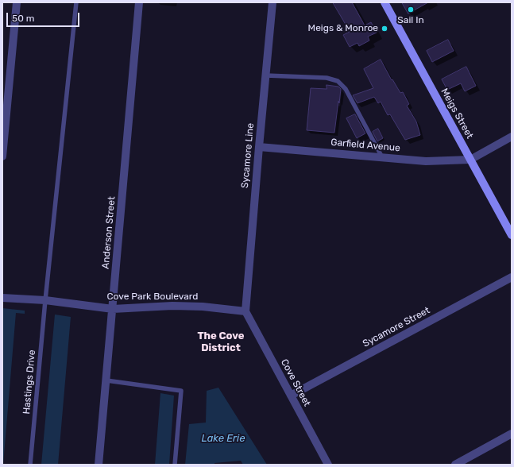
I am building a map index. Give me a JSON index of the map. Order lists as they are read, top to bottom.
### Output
{
  "streets": {
    "street": [
      "Meigs Street",
      "Garfield Avenue",
      "Sycamore Line",
      "Anderson Street",
      "Cove Park Boulevard",
      "Sycamore Street",
      "Cove Street"
    ],
    "lane": ["Hastings Drive"]
  },
  "crossings": [
    ["Meigs Street", "Garfield Avenue"],
    ["Garfield Avenue", "Sycamore Line"],
    ["Sycamore Line", "Cove Park Boulevard"],
    ["Sycamore Line", "Cove Street"],
    ["Anderson Street", "Cove Park Boulevard"],
    ["Cove Park Boulevard", "Hastings Drive"],
    ["Cove Park Boulevard", "Cove Street"],
    ["Sycamore Street", "Cove Street"]
  ],
  "districts": ["The Cove District"],
  "water": ["Lake Erie"],
  "places": ["Sail In", "Meigs & Monroe"],
  "scale_bar": "50 m"
}
